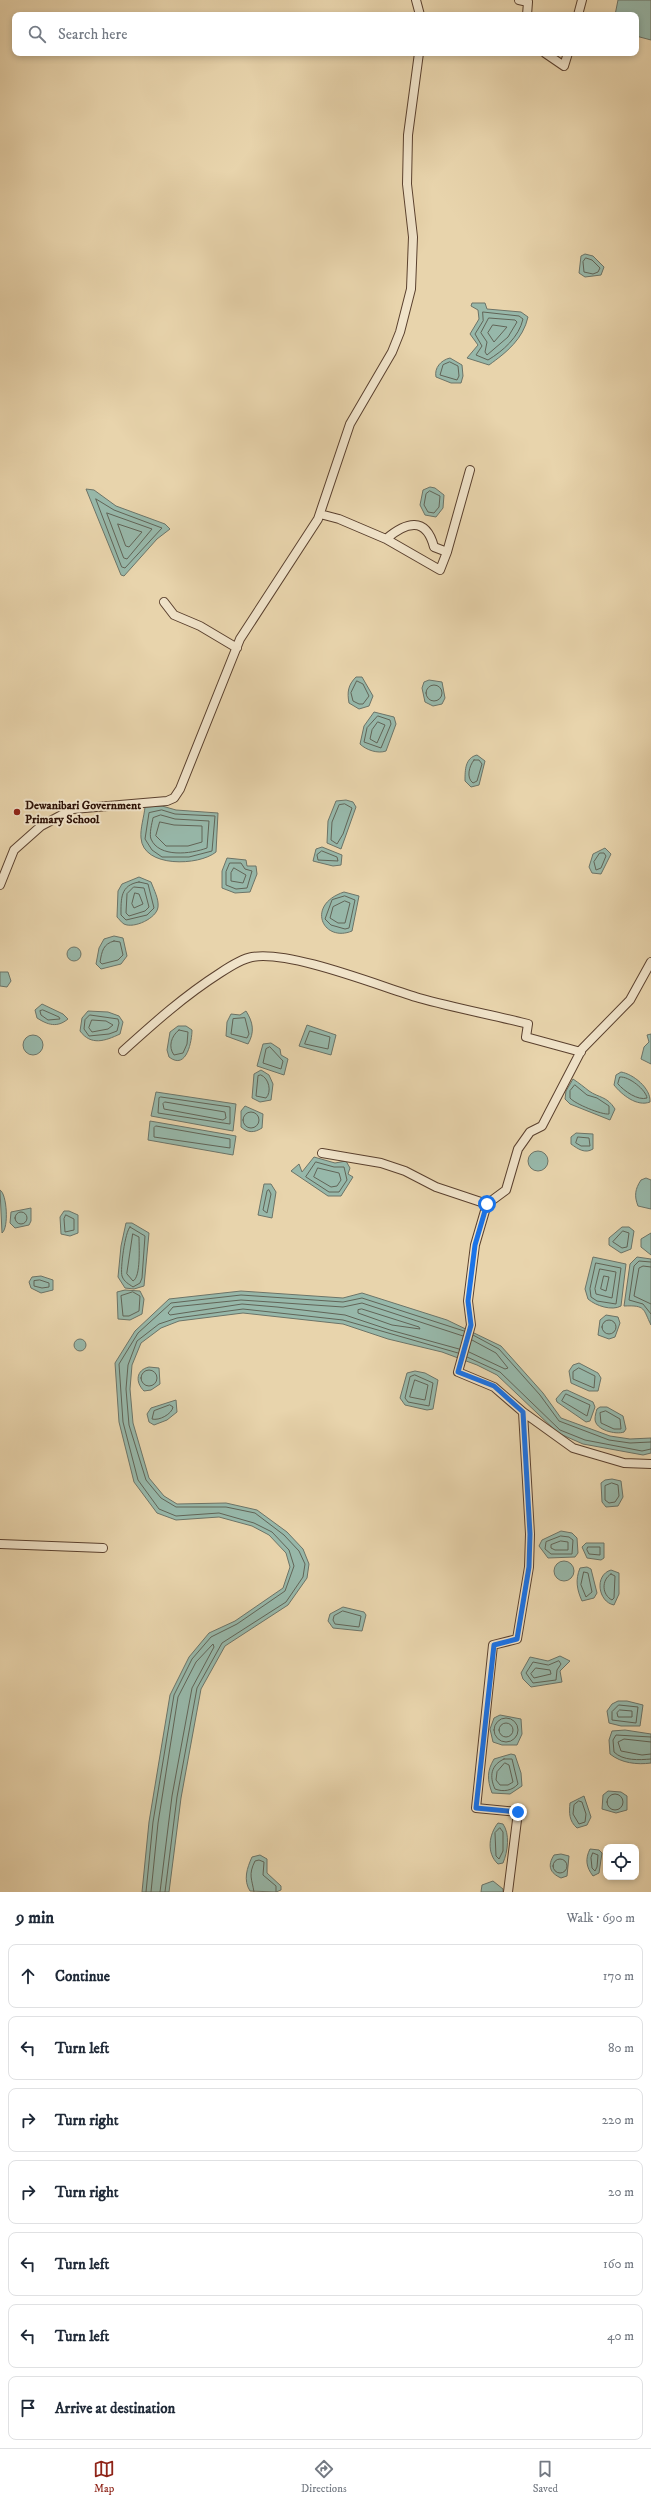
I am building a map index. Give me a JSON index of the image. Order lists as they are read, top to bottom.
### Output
{
  "places": ["Dewanibari Government Primary School"],
  "page": {
    "search": "Search here",
    "heading": ["9 min", "Walk · 690 m"],
    "list": [
      ["Continue", "170 m"],
      ["Turn left", "80 m"],
      ["Turn right", "220 m"],
      ["Turn right", "20 m"],
      ["Turn left", "160 m"],
      ["Turn left", "40 m"],
      "Arrive at destination"
    ],
    "nav": ["Map", "Directions", "Saved"]
  }
}
